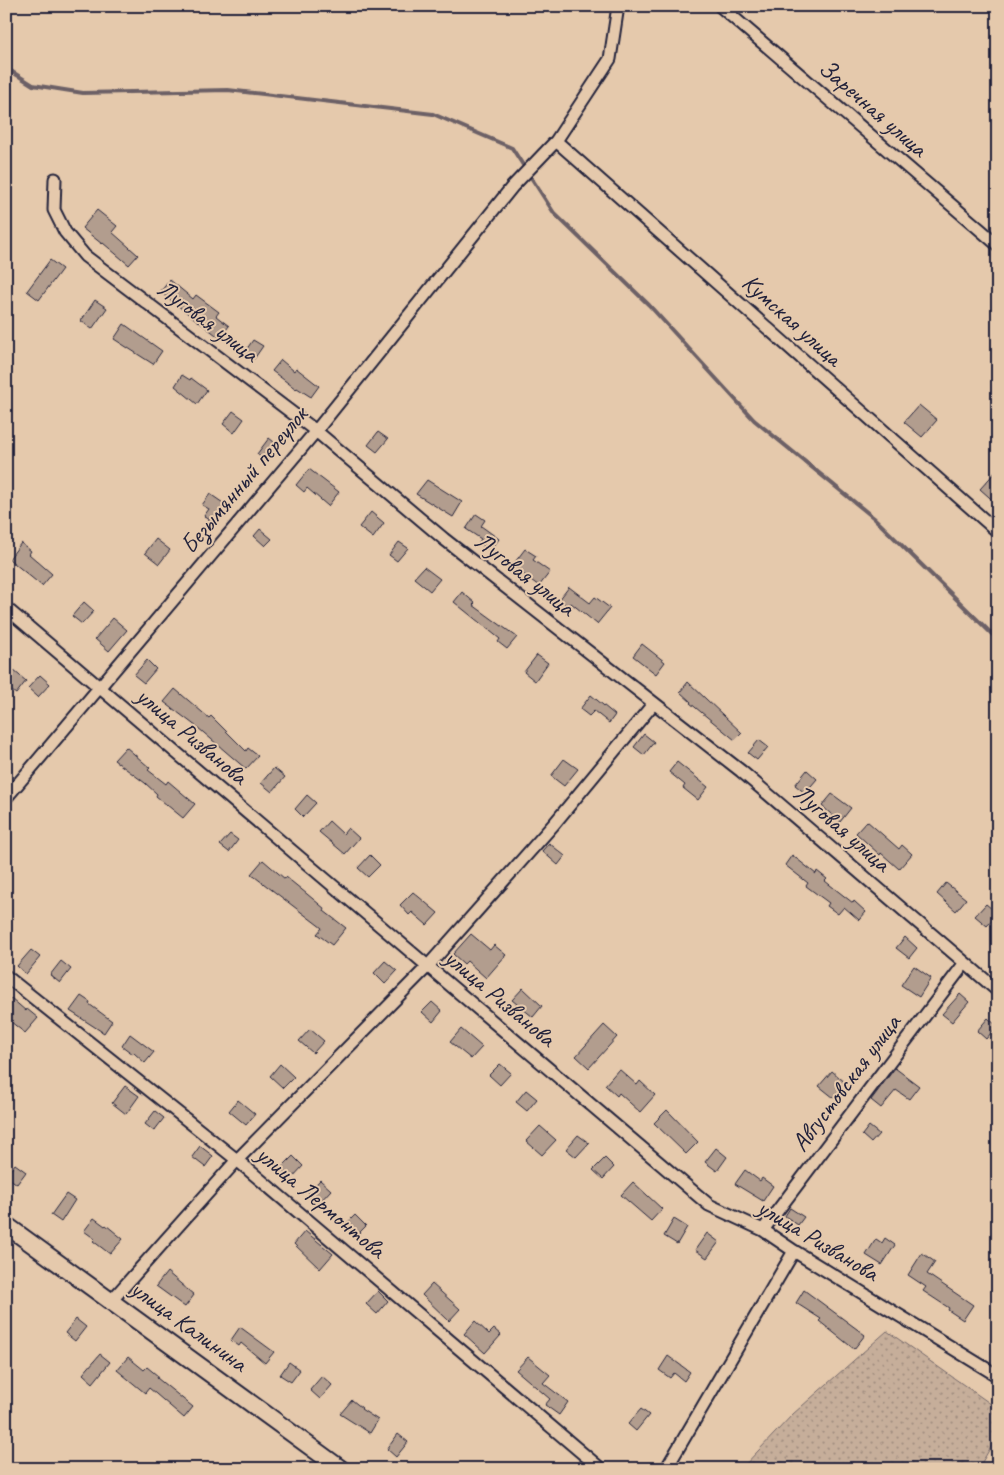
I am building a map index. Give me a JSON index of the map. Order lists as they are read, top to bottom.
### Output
{
  "streets": {
    "street": [
      "Заречная улица",
      "Кумская улица",
      "Луговая улица",
      "Безымянный переулок",
      "улица Ризванова",
      "Августовская улица",
      "улица Лермонтова",
      "улица Калинина"
    ]
  },
  "crossings": [
    ["Кумская улица", "Безымянный переулок"],
    ["Луговая улица", "Безымянный переулок"],
    ["Луговая улица", "Августовская улица"],
    ["Безымянный переулок", "улица Ризванова"],
    ["улица Ризванова", "Августовская улица"]
  ]
}
